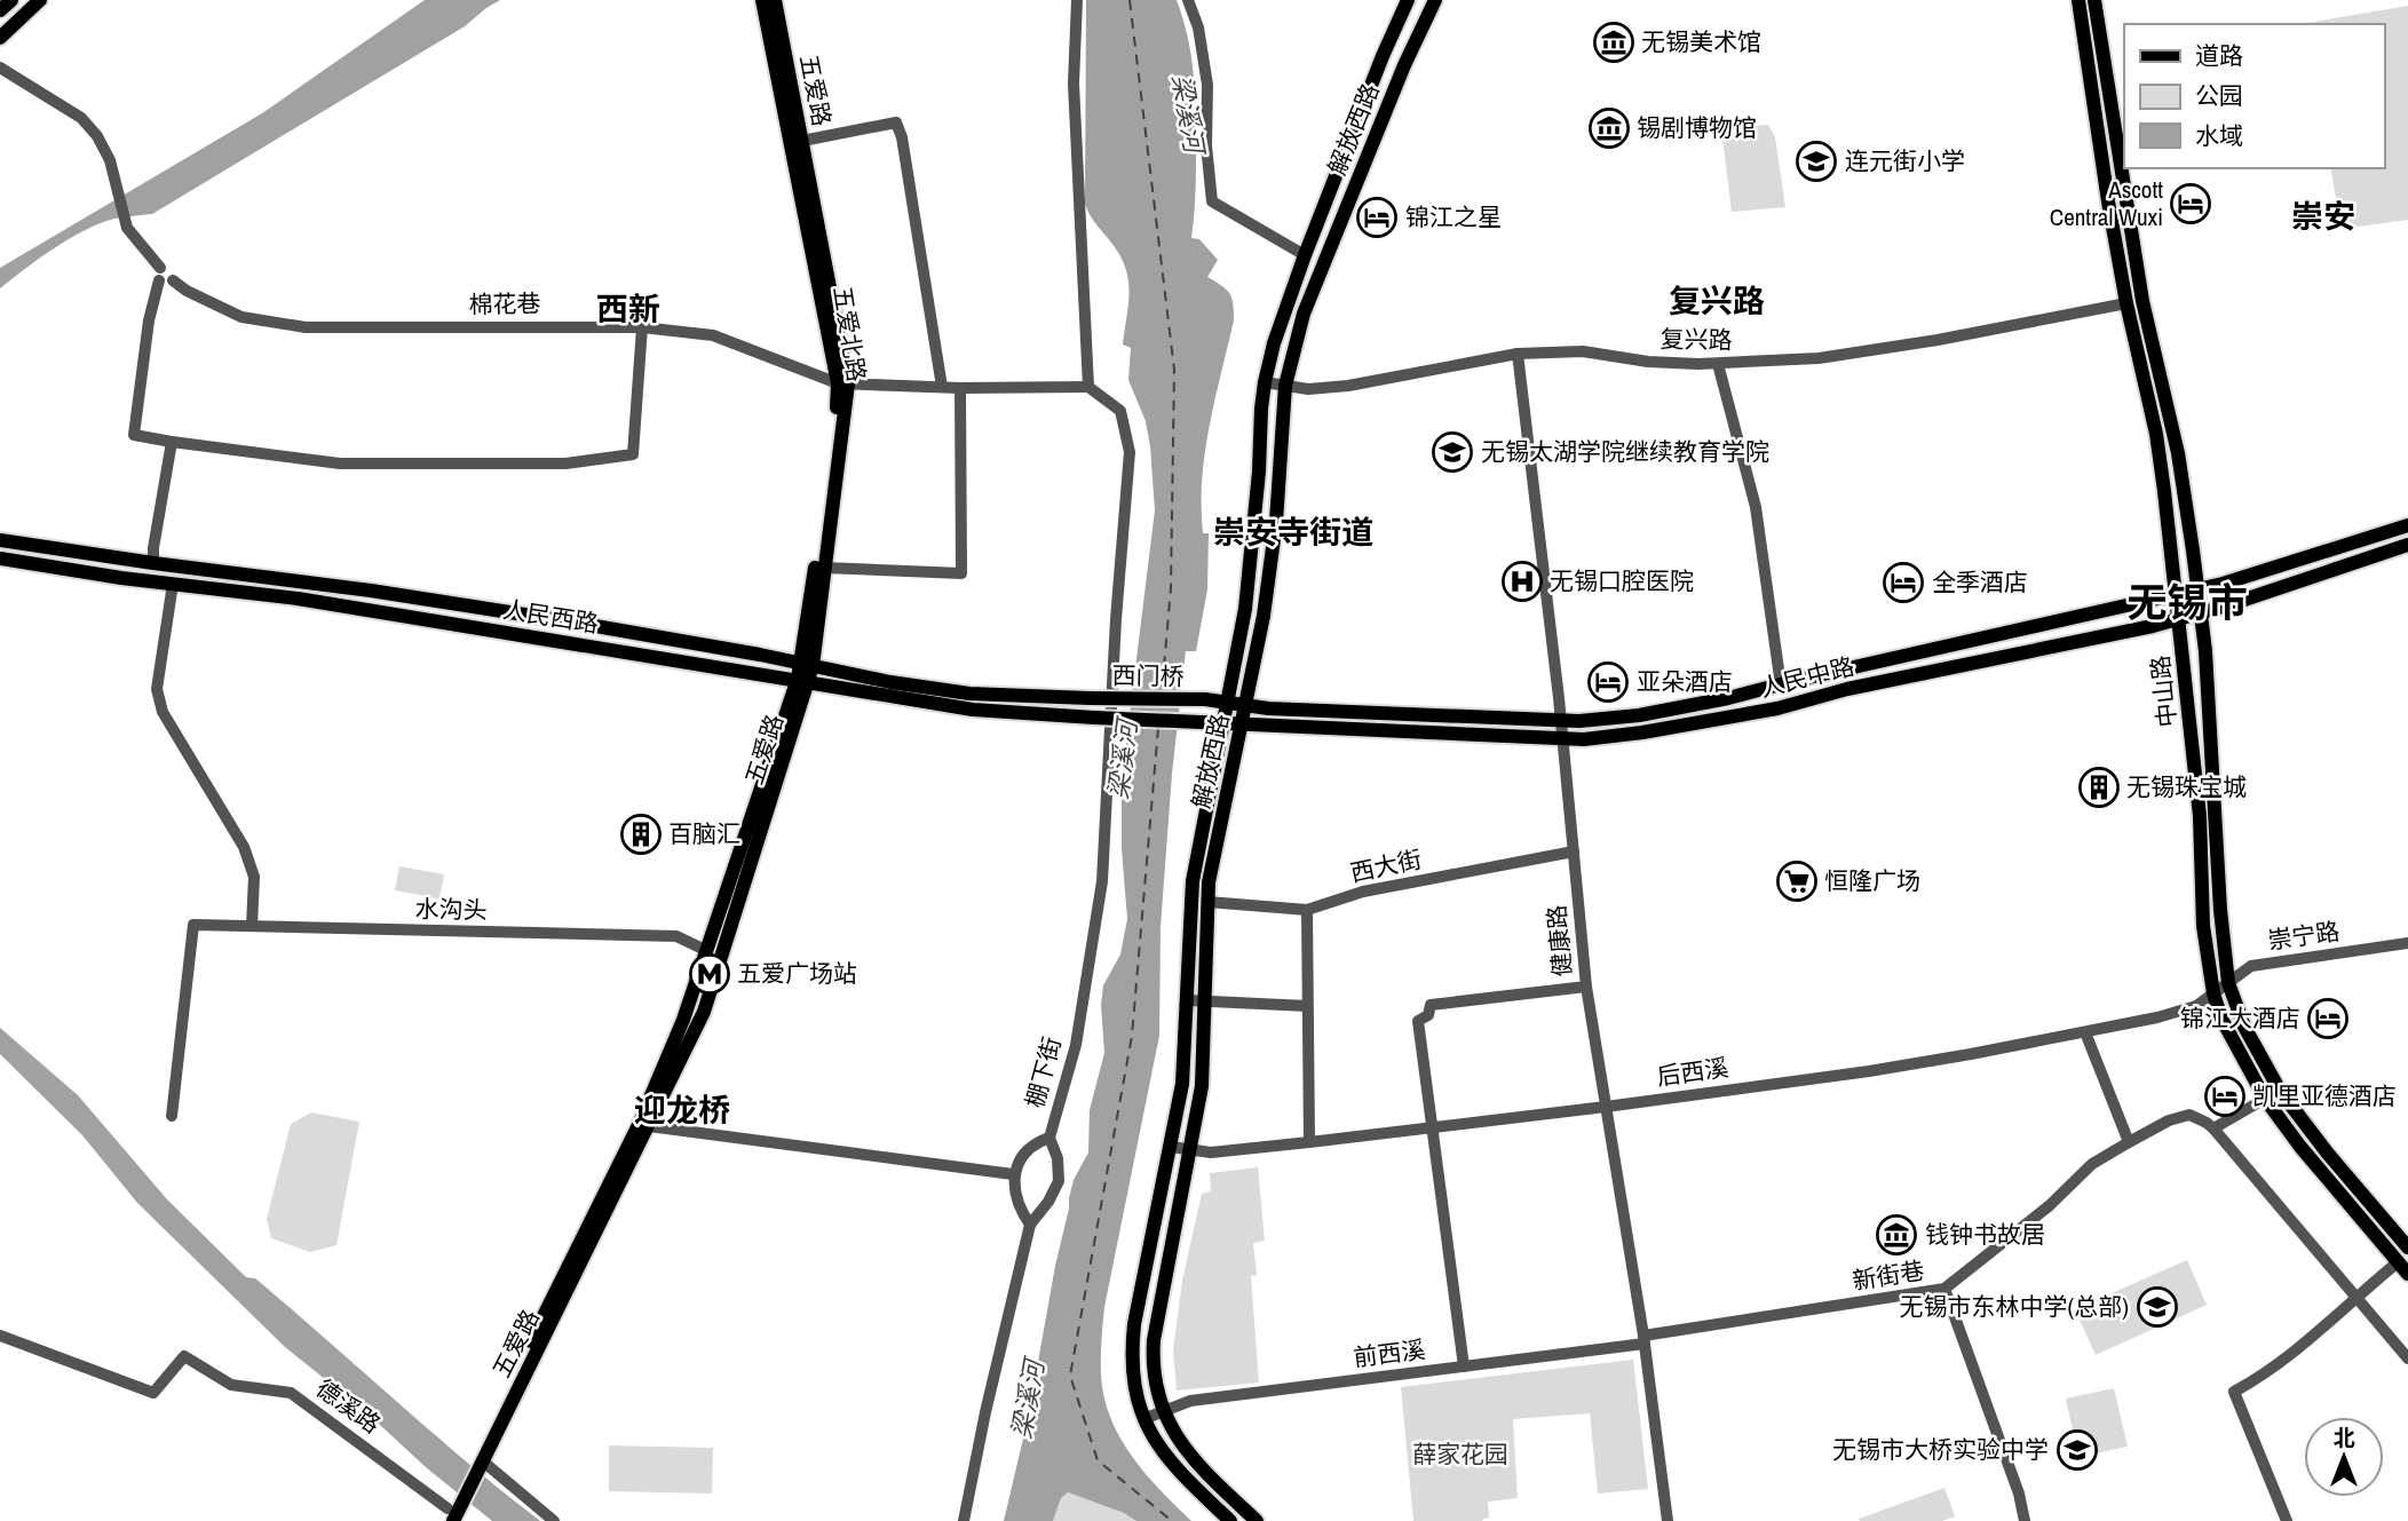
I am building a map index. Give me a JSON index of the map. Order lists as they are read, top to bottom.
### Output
{
  "streets": {
    "main road": [
      "五爱路",
      "解放西路",
      "五爱北路",
      "人民西路",
      "西门桥",
      "人民中路",
      "中山路"
    ],
    "street": [
      "棉花巷",
      "复兴路",
      "西大街",
      "水沟头",
      "崇宁路",
      "健康路",
      "棚下街",
      "后西溪",
      "新街巷",
      "前西溪",
      "德溪路"
    ]
  },
  "crossings": [
    ["五爱路", "棉花巷"],
    ["五爱路", "五爱北路"],
    ["五爱路", "人民西路"],
    ["五爱路", "水沟头"],
    ["五爱路", "德溪路"],
    ["解放西路", "复兴路"],
    ["解放西路", "人民中路"],
    ["解放西路", "西大街"],
    ["解放西路", "后西溪"],
    ["解放西路", "前西溪"],
    ["棉花巷", "五爱北路"],
    ["棉花巷", "棚下街"],
    ["五爱北路", "人民西路"],
    ["复兴路", "中山路"],
    ["复兴路", "健康路"],
    ["人民西路", "西门桥"],
    ["西门桥", "人民中路"],
    ["人民中路", "中山路"],
    ["人民中路", "健康路"],
    ["中山路", "崇宁路"],
    ["中山路", "后西溪"],
    ["西大街", "健康路"],
    ["崇宁路", "后西溪"],
    ["健康路", "后西溪"],
    ["健康路", "新街巷"],
    ["健康路", "前西溪"],
    ["新街巷", "前西溪"]
  ],
  "districts": [
    "崇安",
    "复兴路",
    "西新",
    "崇安寺街道",
    "无锡市",
    "迎龙桥"
  ],
  "water": ["梁溪河"],
  "parks": ["薛家花园"],
  "places": {
    "museum": ["无锡美术馆", "锡剧博物馆", "钱钟书故居"],
    "school or university": [
      "连元街小学",
      "无锡太湖学院继续教育学院",
      "无锡市东林中学(总部)",
      "无锡市大桥实验中学"
    ],
    "hotel": [
      "Ascott Central Wuxi",
      "锦江之星",
      "全季酒店",
      "亚朵酒店",
      "锦江大酒店",
      "凯里亚德酒店"
    ],
    "hospital": ["无锡口腔医院"],
    "building": ["无锡珠宝城", "百脑汇"],
    "supermarket": ["恒隆广场"],
    "metro station": ["五爱广场站"]
  },
  "legend": ["道路", "公园", "水域"],
  "north": "top"
}
